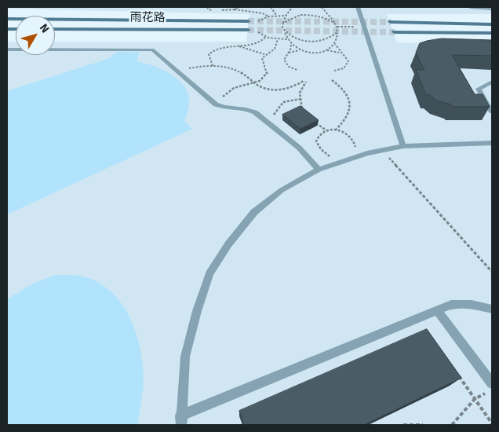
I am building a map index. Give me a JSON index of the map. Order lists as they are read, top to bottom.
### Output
{
  "streets": {
    "street": ["雨花路"]
  },
  "north": "top right"
}
